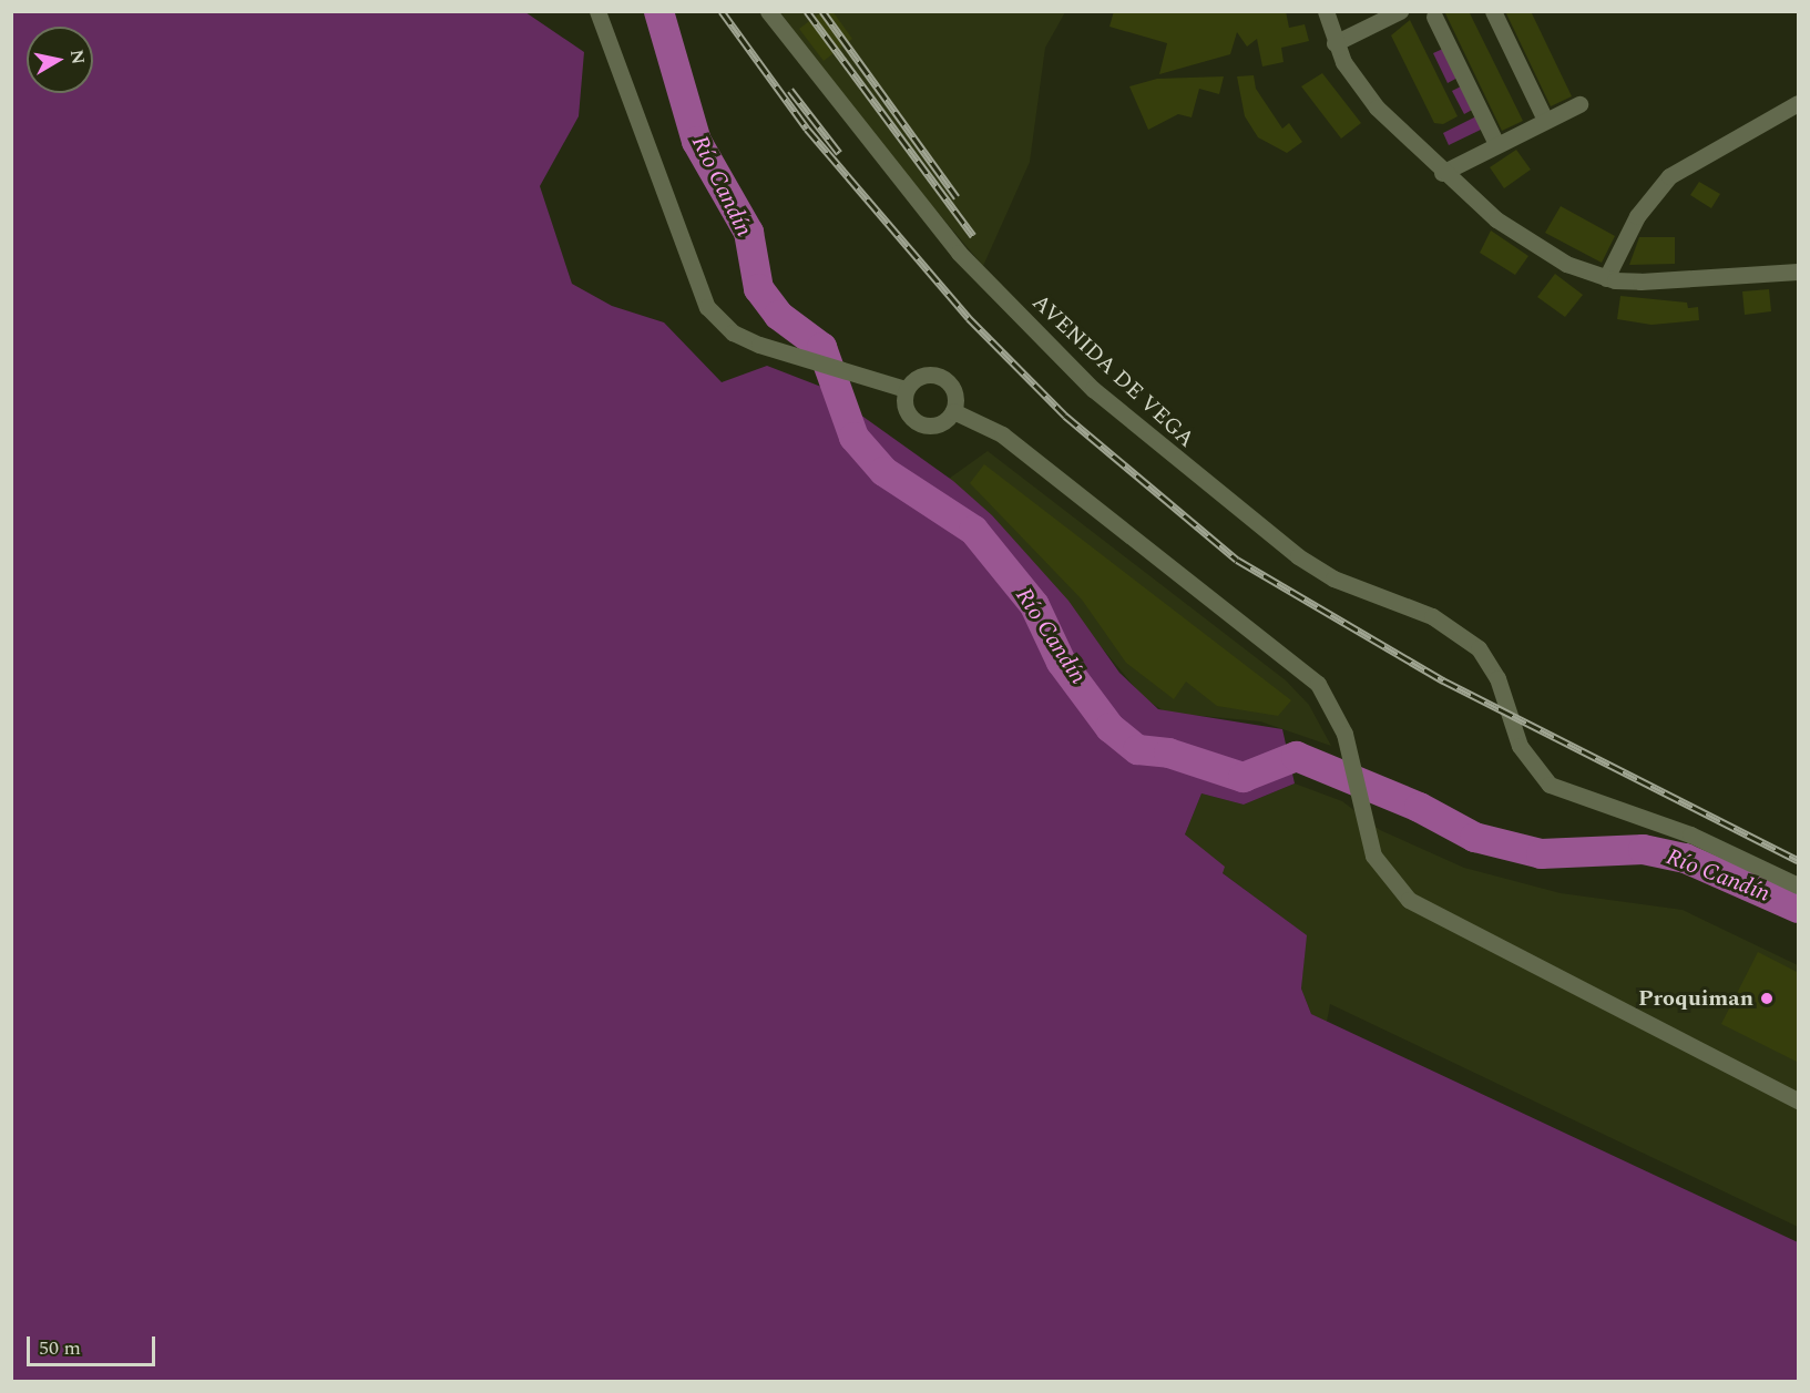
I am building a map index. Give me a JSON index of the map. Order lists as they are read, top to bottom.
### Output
{
  "streets": {
    "street": ["AVENIDA DE VEGA"]
  },
  "water": ["Río Candín"],
  "places": ["Proquiman"],
  "scale_bar": "50 m",
  "north": "right"
}
